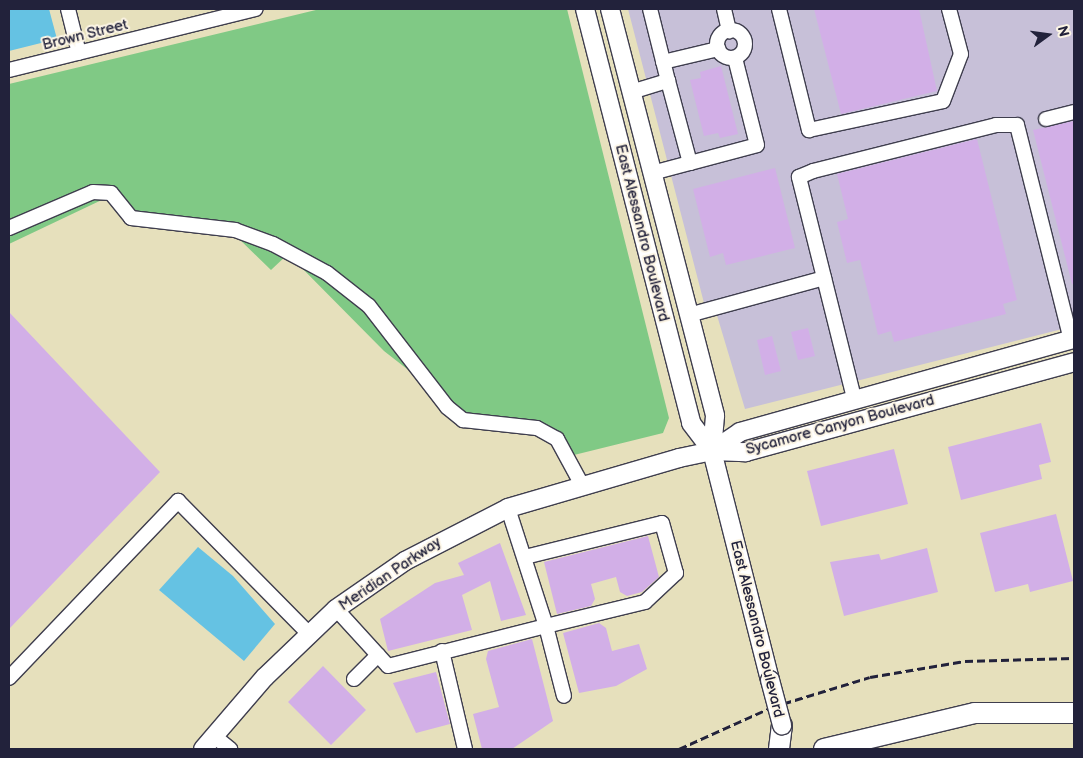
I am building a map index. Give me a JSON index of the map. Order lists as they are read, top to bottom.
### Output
{
  "streets": {
    "main road": ["East Alessandro Boulevard", "Sycamore Canyon Boulevard", "Meridian Parkway"],
    "street": ["Brown Street"]
  },
  "crossings": [
    ["East Alessandro Boulevard", "Sycamore Canyon Boulevard"],
    ["East Alessandro Boulevard", "Meridian Parkway"],
    ["Sycamore Canyon Boulevard", "Meridian Parkway"]
  ],
  "north": "right"
}
